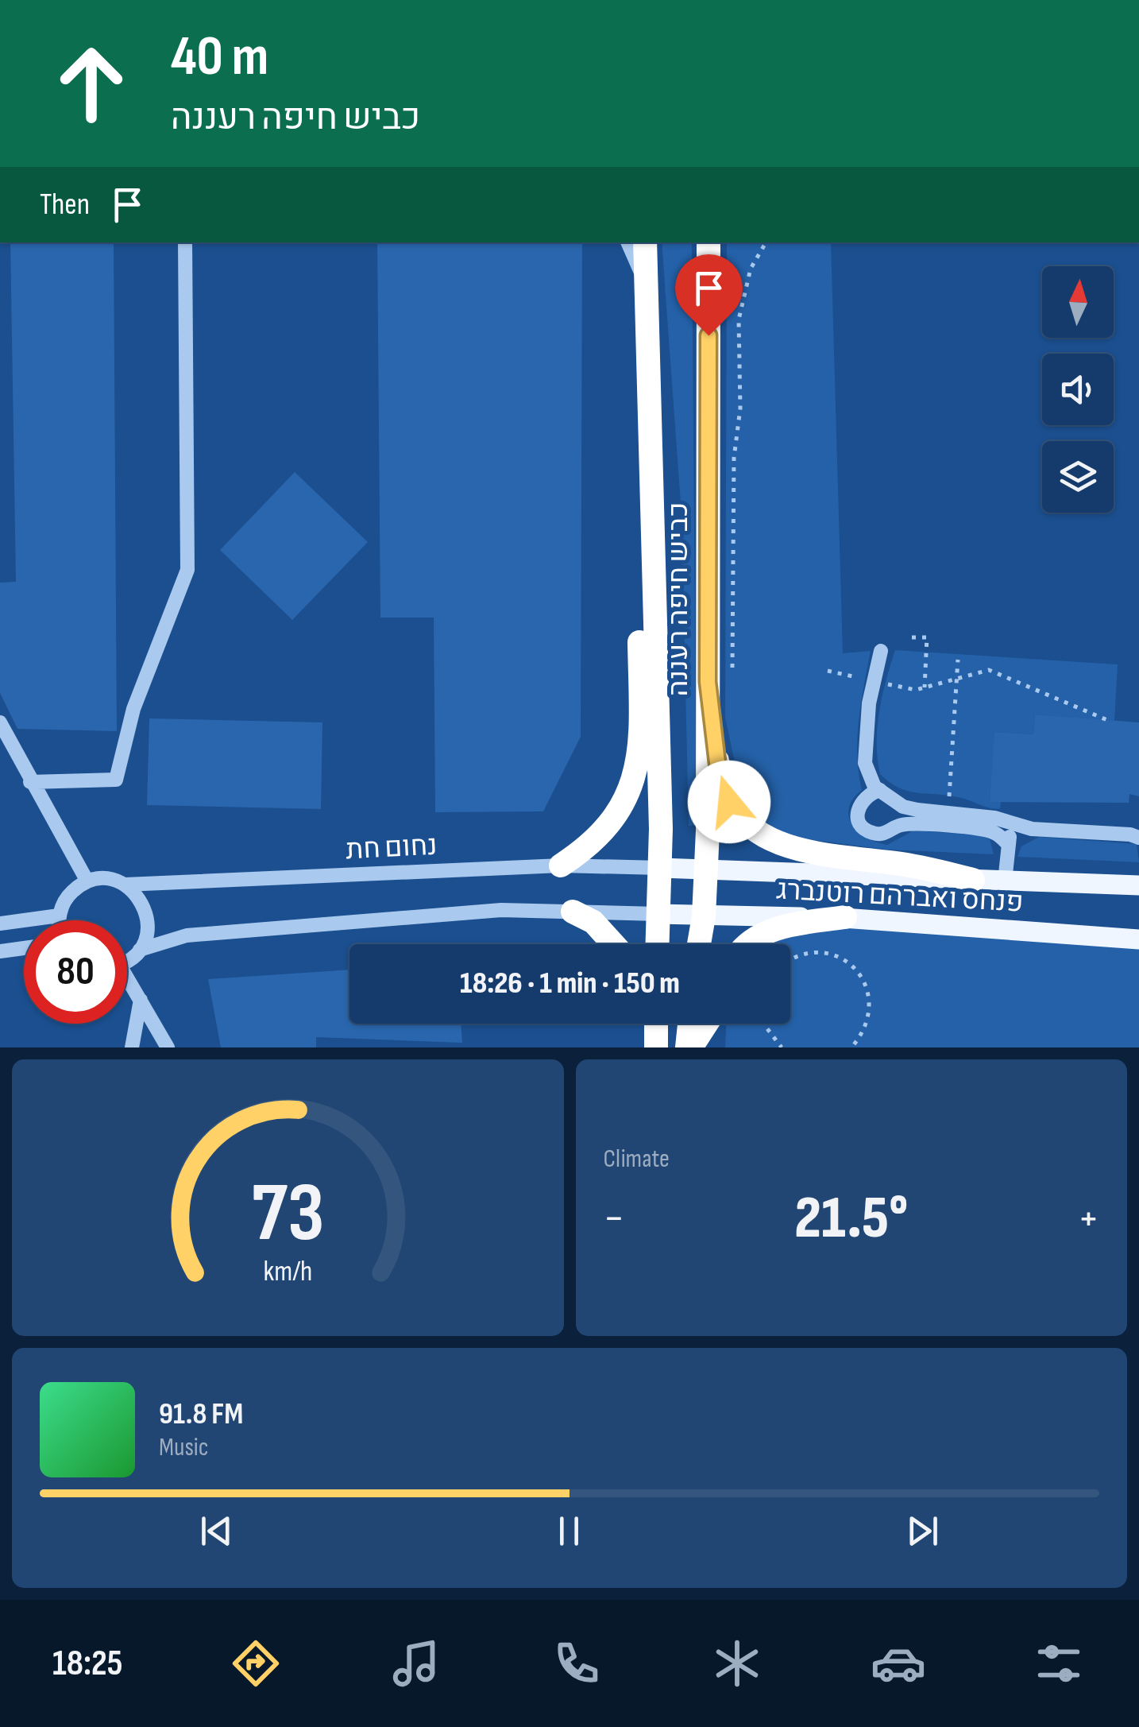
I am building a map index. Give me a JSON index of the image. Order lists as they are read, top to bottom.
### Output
{
  "streets": {
    "highway": ["כביש חיפה רעננה"],
    "main road": ["פנחס ואברהם רוטנברג"],
    "street": ["נחום חת"]
  },
  "crossings": [
    ["כביש חיפה רעננה", "נחום חת"],
    ["כביש חיפה רעננה", "פנחס ואברהם רוטנברג"],
    ["נחום חת", "פנחס ואברהם רוטנברג"]
  ],
  "north": "top",
  "page": {
    "turn": ["40 m", "כביש חיפה רעננה"],
    "then": "Then",
    "limit": "80",
    "trip": "18:26 · 1 min · 150 m",
    "tile": "Climate",
    "heat": ["−", "21.5°", "+"],
    "song": ["91.8 FM", "Music"],
    "tabs": "18:25",
    "gauge": ["73", "km/h"]
  }
}
